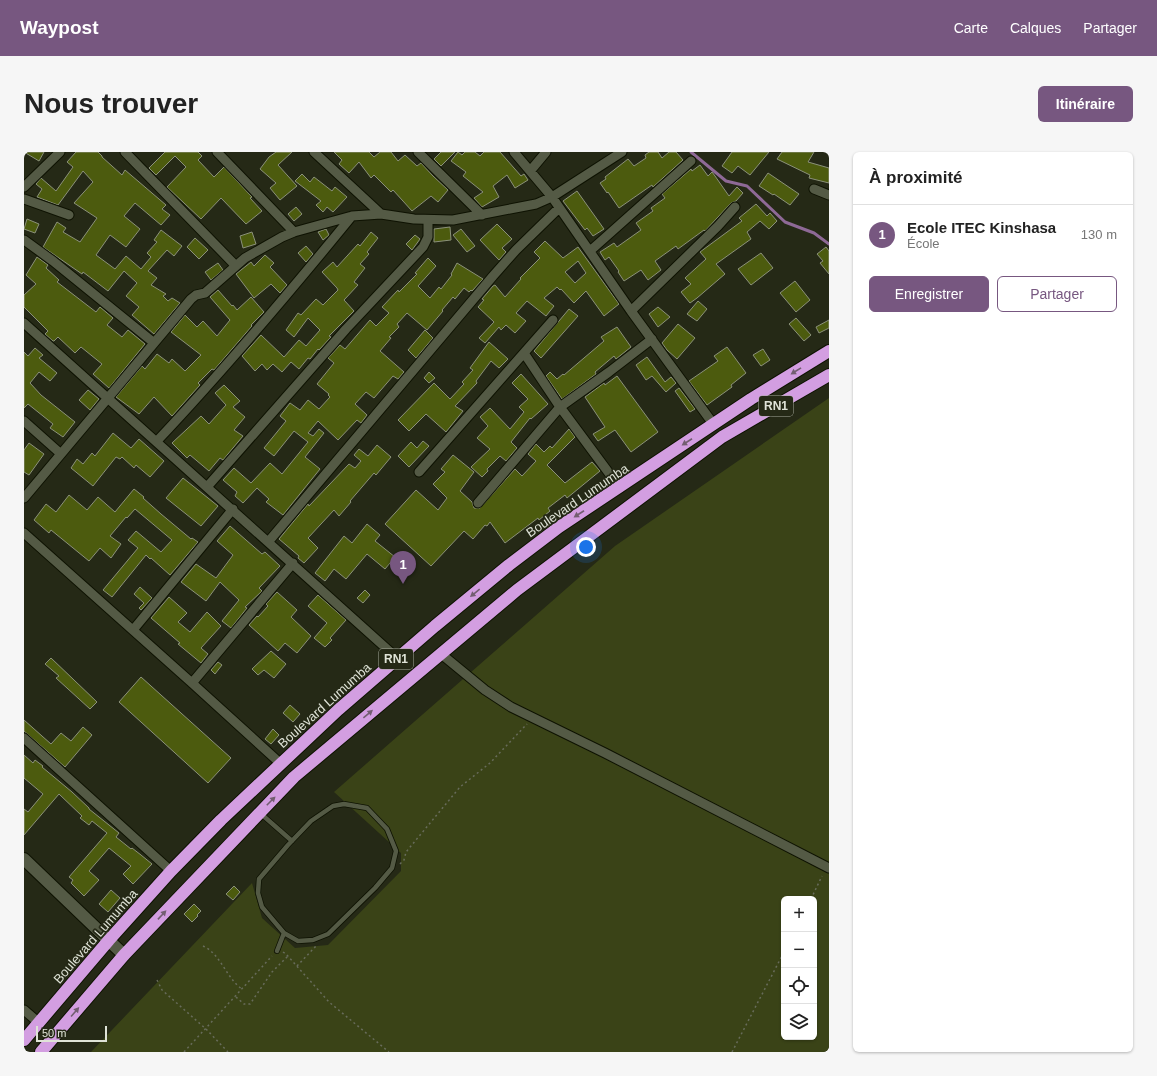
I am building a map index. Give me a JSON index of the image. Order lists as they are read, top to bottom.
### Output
{
  "streets": {
    "highway": ["RN1", "Boulevard Lumumba"]
  },
  "scale_bar": "50 m",
  "page": {
    "header": "Waypost",
    "nav": ["Carte", "Calques", "Partager"],
    "buttons": [
      "Itinéraire",
      ["Enregistrer", "Partager"]
    ],
    "title": "Nous trouver",
    "heading": "À proximité",
    "list": [
      {
        "mark": "1",
        "name": "Ecole ITEC Kinshasa",
        "note": "École",
        "value": "130 m"
      }
    ],
    "pins": "1",
    "map_buttons": ["+", "−"],
    "scale": "50 m"
  }
}
